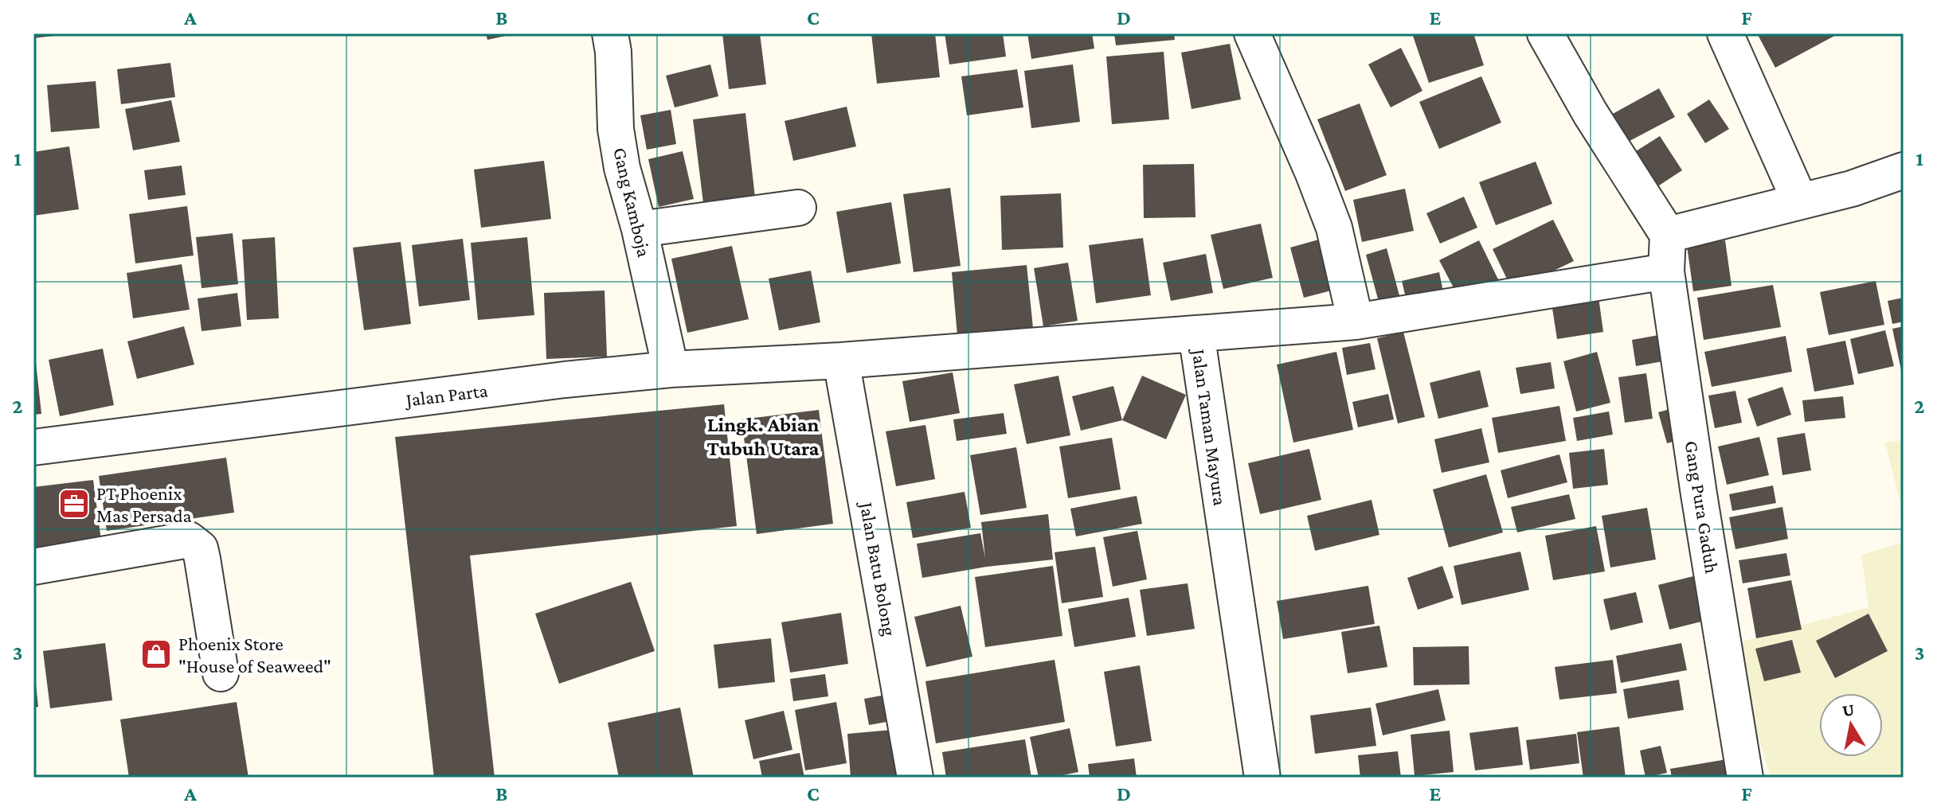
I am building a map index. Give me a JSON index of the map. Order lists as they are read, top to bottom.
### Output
{
  "streets": {
    "street": [
      "Gang Kamboja",
      "Jalan Parta",
      "Jalan Taman Mayura",
      "Gang Pura Gaduh",
      "Jalan Batu Bolong"
    ]
  },
  "crossings": [
    ["Gang Kamboja", "Jalan Parta"],
    ["Jalan Parta", "Jalan Taman Mayura"],
    ["Jalan Parta", "Jalan Batu Bolong"],
    ["Jalan Taman Mayura", "Jalan Batu Bolong"]
  ],
  "districts": ["Lingk. Abian Tubuh Utara"],
  "places": {
    "office": ["PT Phoenix Mas Persada"],
    "shop": ["Phoenix Store \"House of Seaweed\""]
  },
  "north": "top",
  "grid": {
    "columns": [
      "A",
      "B",
      "C",
      "D",
      "E",
      "F"
    ],
    "rows": ["1", "2", "3"]
  }
}
